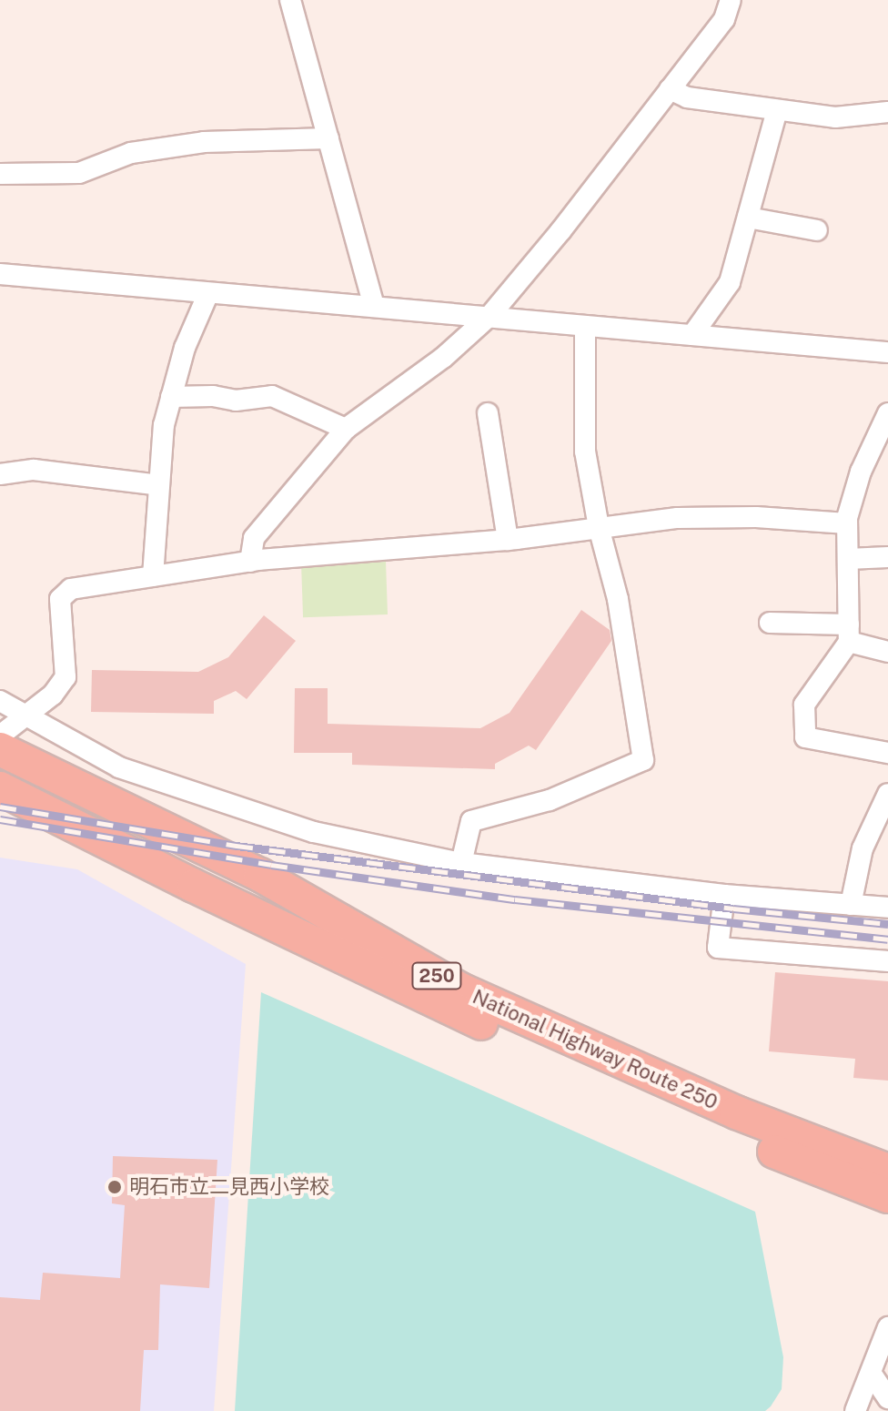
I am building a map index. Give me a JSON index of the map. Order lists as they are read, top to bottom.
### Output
{
  "streets": {
    "highway": ["250", "National Highway Route 250"]
  },
  "places": ["明石市立二見西小学校"]
}
